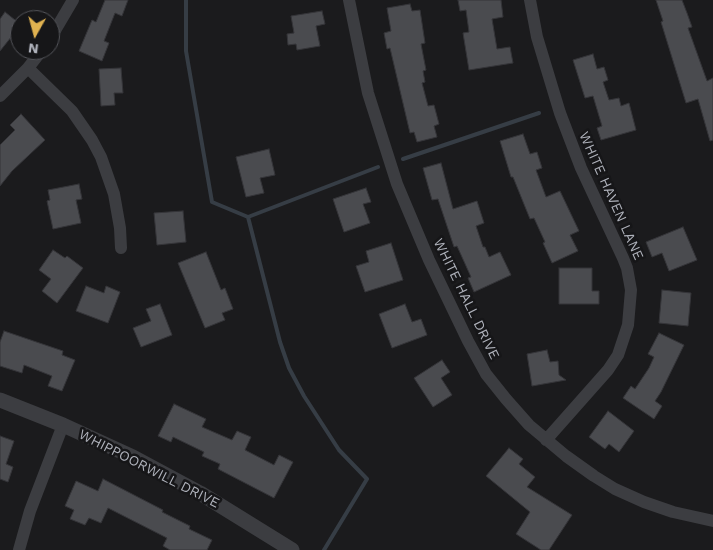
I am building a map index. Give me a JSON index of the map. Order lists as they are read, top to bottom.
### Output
{
  "streets": {
    "street": ["WHITE HAVEN LANE", "WHITE HALL DRIVE", "WHIPPOORWILL DRIVE"]
  },
  "crossings": [
    ["WHITE HAVEN LANE", "WHITE HALL DRIVE"]
  ],
  "north": "bottom"
}
